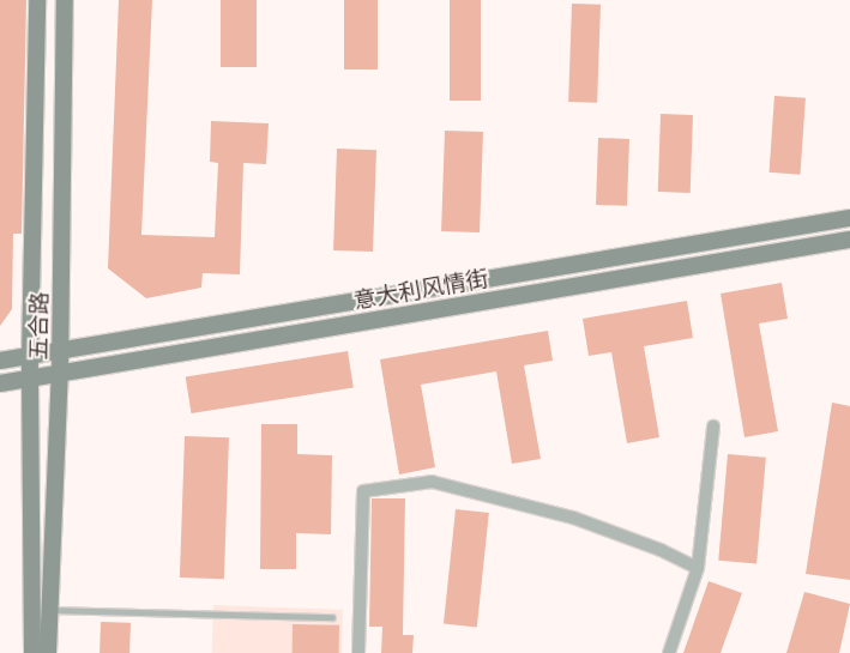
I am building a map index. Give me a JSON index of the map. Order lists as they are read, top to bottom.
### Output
{
  "streets": {
    "street": ["意大利风情街", "五合路"]
  },
  "crossings": [
    ["意大利风情街", "五合路"]
  ]
}
